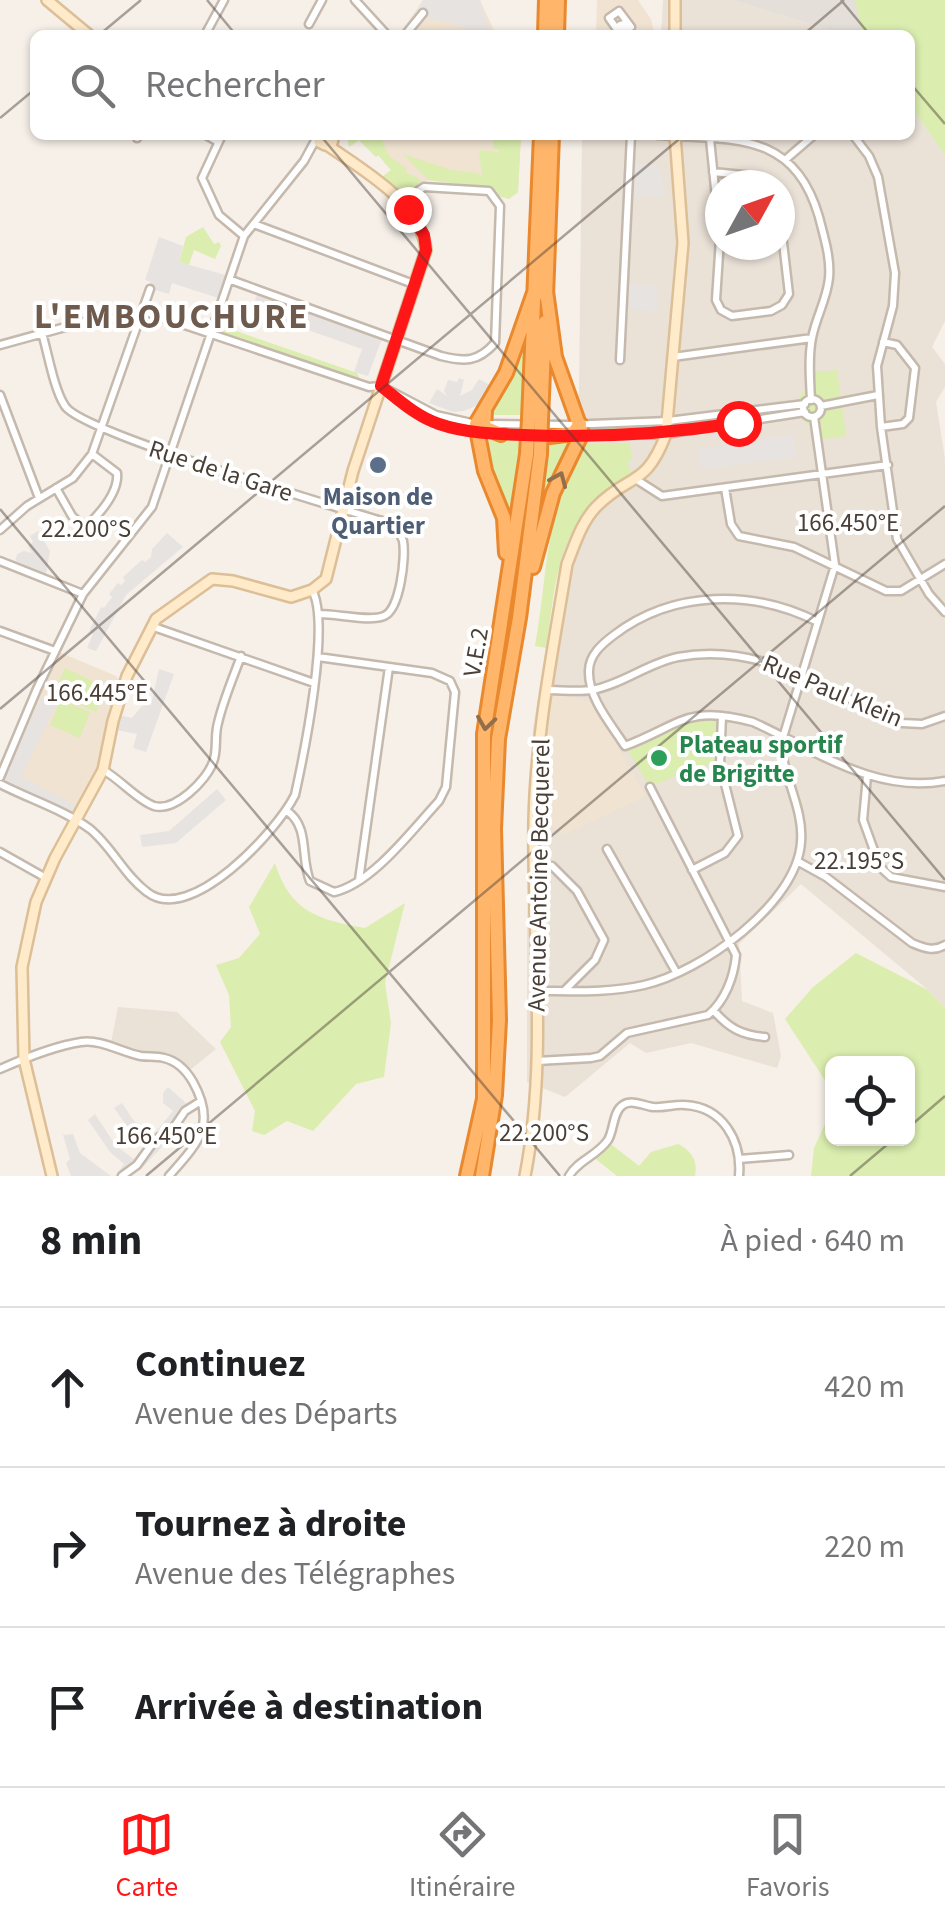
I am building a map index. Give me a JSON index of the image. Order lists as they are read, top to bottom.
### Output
{
  "streets": {
    "highway": ["V.E.2"],
    "street": ["Rue de la Gare", "Rue Paul Klein", "Avenue Antoine Becquerel"]
  },
  "crossings": [
    ["Rue Paul Klein", "Avenue Antoine Becquerel"]
  ],
  "districts": ["L'EMBOUCHURE"],
  "places": ["Maison de Quartier", "Plateau sportif de Brigitte"],
  "north": "top right",
  "page": {
    "search": "Rechercher",
    "heading": ["8 min", "À pied · 640 m"],
    "list": [
      ["Continuez", "Avenue des Départs", "420 m"],
      ["Tournez à droite", "Avenue des Télégraphes", "220 m"],
      "Arrivée à destination"
    ],
    "nav": ["Carte", "Itinéraire", "Favoris"]
  },
  "coordinates": [
    "166.450°E",
    "22.200°S",
    "166.445°E",
    "22.195°S"
  ]
}
